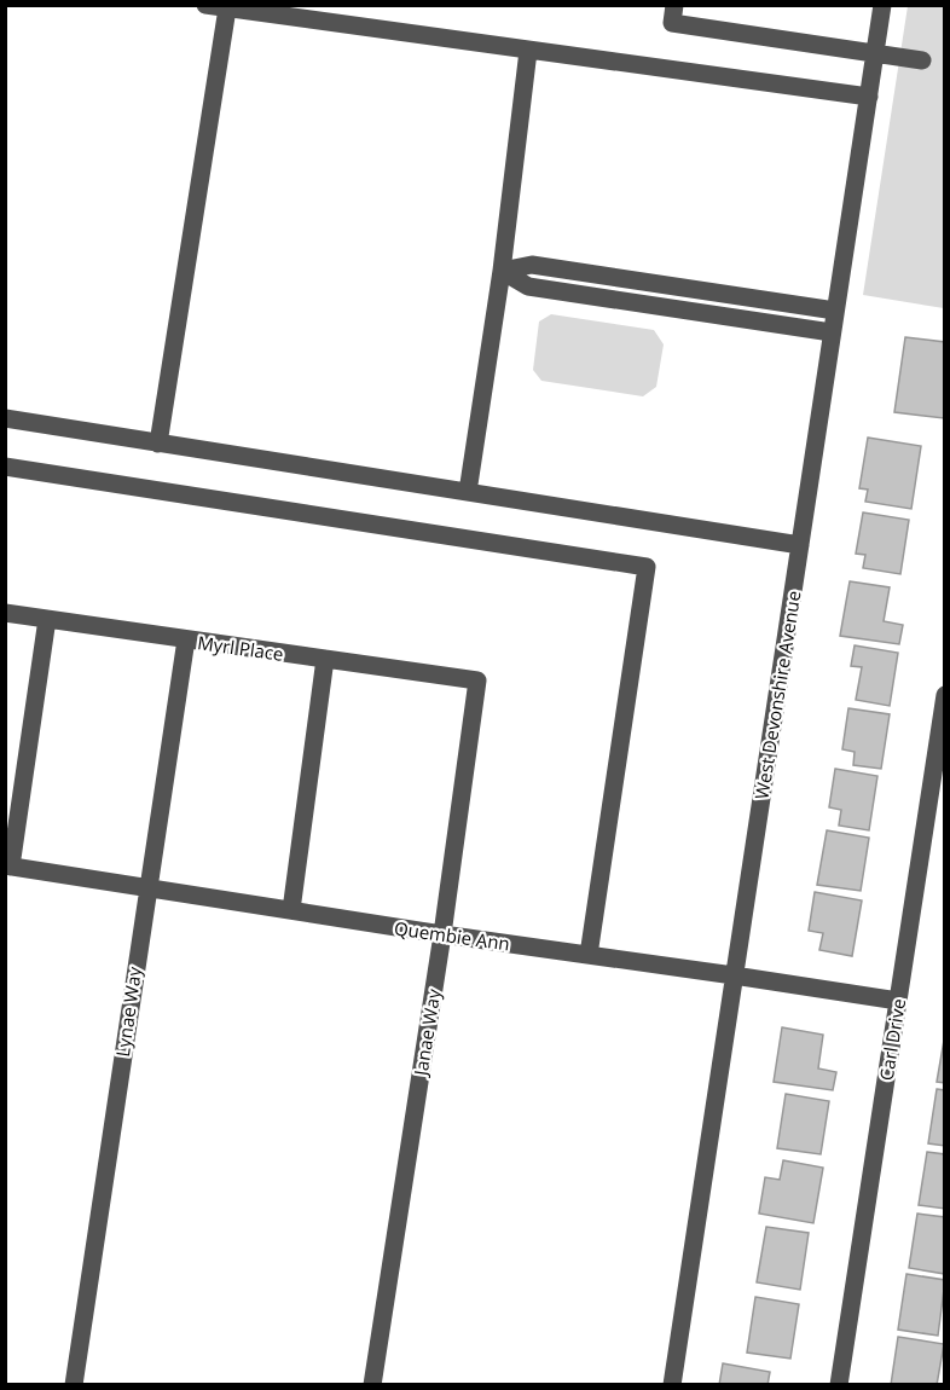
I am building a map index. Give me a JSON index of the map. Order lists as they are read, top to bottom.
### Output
{
  "streets": {
    "street": [
      "Myrl Place",
      "West Devonshire Avenue",
      "Quembie Ann",
      "Lynae Way",
      "Janae Way",
      "Carl Drive"
    ]
  },
  "crossings": [
    ["Myrl Place", "Lynae Way"],
    ["Myrl Place", "Janae Way"],
    ["West Devonshire Avenue", "Quembie Ann"],
    ["Quembie Ann", "Lynae Way"],
    ["Quembie Ann", "Janae Way"],
    ["Quembie Ann", "Carl Drive"]
  ]
}
